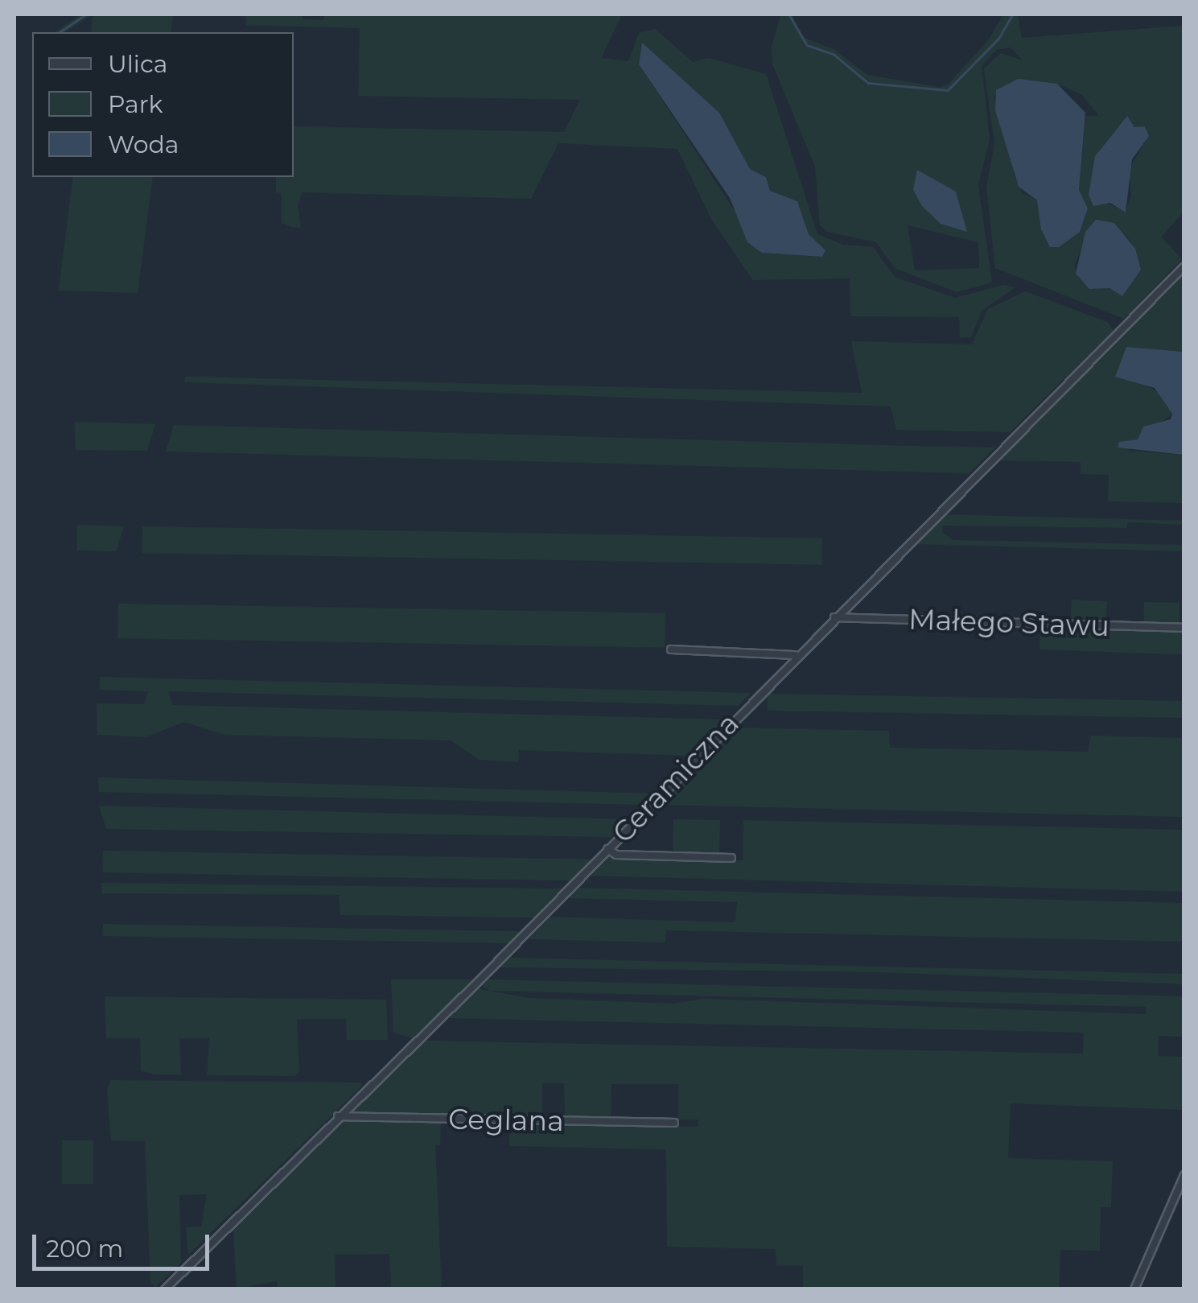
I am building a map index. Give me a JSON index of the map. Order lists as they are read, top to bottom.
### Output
{
  "streets": {
    "street": ["Małego Stawu", "Ceramiczna", "Ceglana"]
  },
  "crossings": [
    ["Małego Stawu", "Ceramiczna"],
    ["Ceramiczna", "Ceglana"]
  ],
  "legend": ["Ulica", "Park", "Woda"],
  "scale_bar": "200 m"
}
